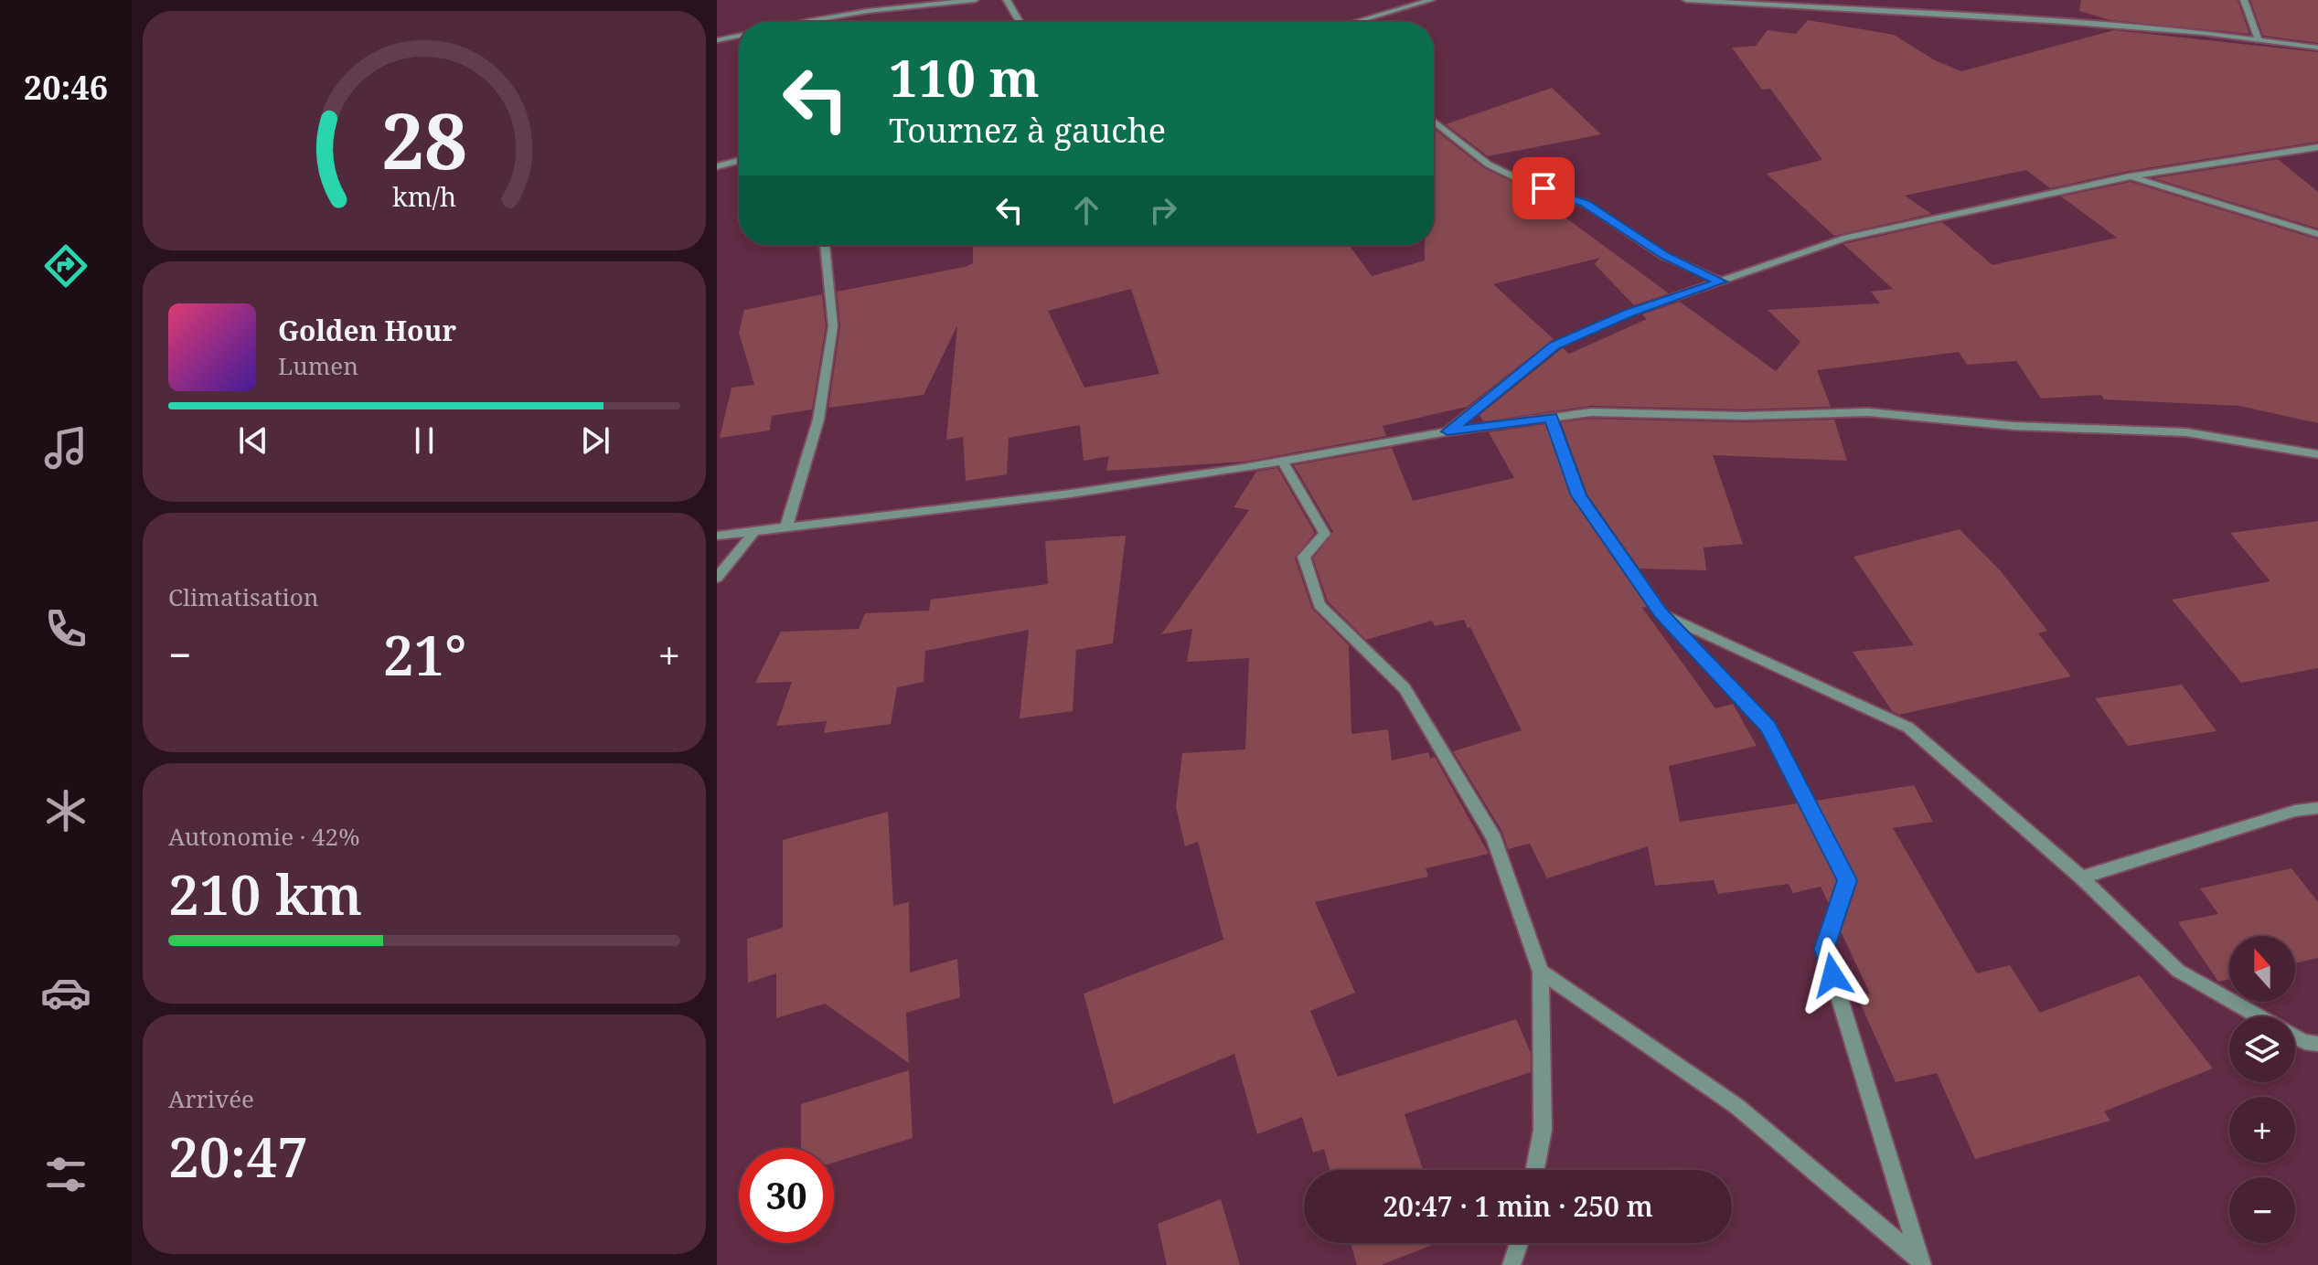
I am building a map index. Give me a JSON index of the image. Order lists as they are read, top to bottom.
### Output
{
  "north": "top",
  "page": {
    "tabs": "20:46",
    "turn": ["110 m", "Tournez à gauche"],
    "song": ["Golden Hour", "Lumen"],
    "tile": [
      "Climatisation",
      ["Autonomie · 42%", "210 km"],
      ["Arrivée", "20:47"]
    ],
    "heat": ["−", "21°", "+"],
    "map_buttons": ["+", "−"],
    "limit": "30",
    "trip": "20:47 · 1 min · 250 m",
    "gauge": ["28", "km/h"]
  }
}
